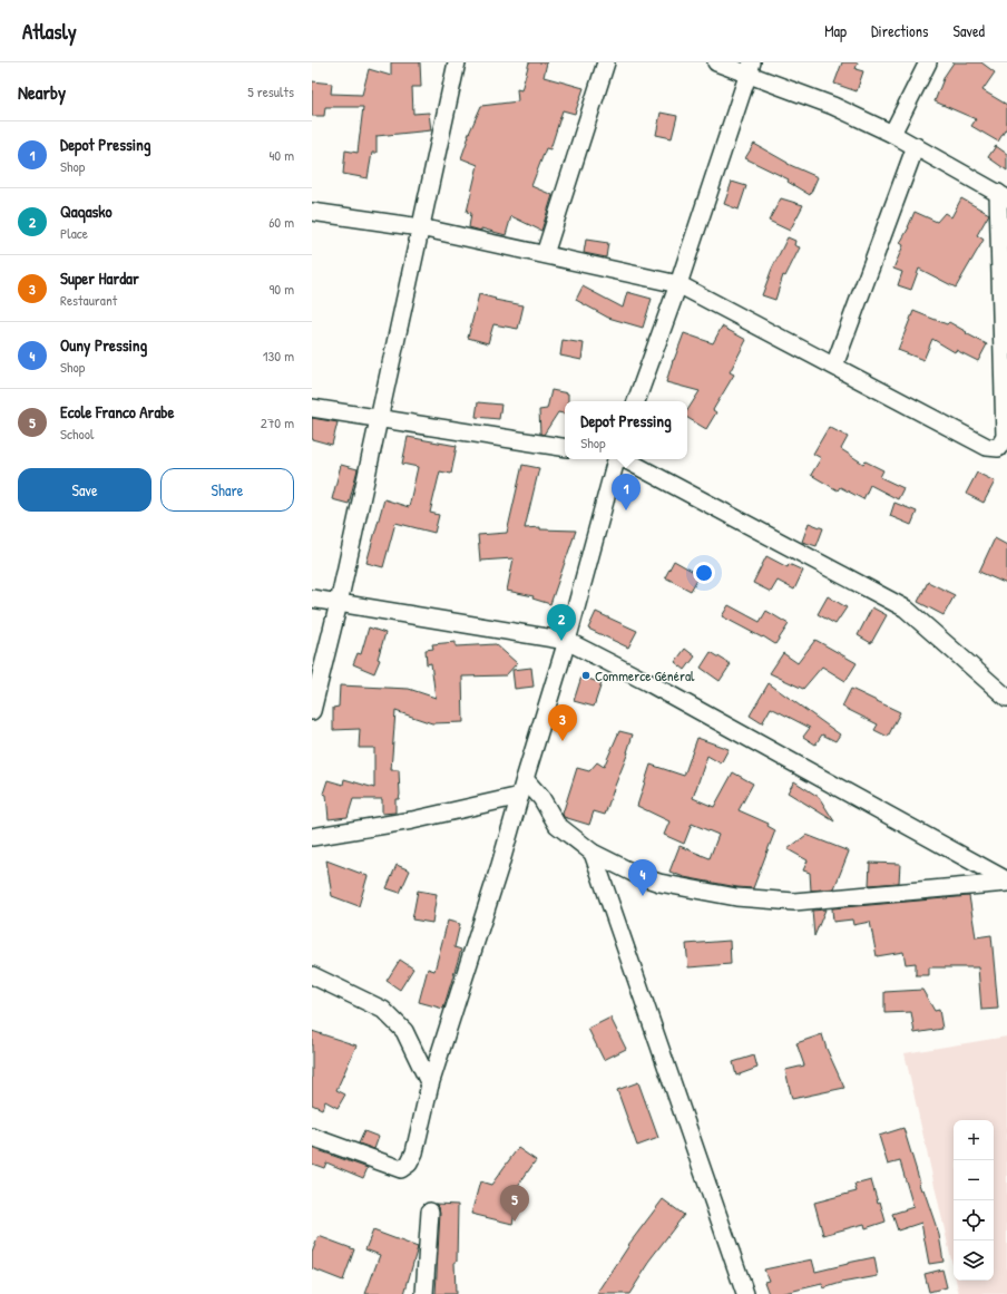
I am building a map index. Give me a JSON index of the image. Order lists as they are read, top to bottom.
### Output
{
  "places": ["Commerce Général"],
  "page": {
    "header": "Atlasly",
    "nav": ["Map", "Directions", "Saved"],
    "heading": ["Nearby", "5 results"],
    "list": [
      {
        "mark": "1",
        "name": "Depot Pressing",
        "note": "Shop",
        "value": "40 m"
      },
      {
        "mark": "2",
        "name": "Qaqasko",
        "note": "Place",
        "value": "60 m"
      },
      {
        "mark": "3",
        "name": "Super Hardar",
        "note": "Restaurant",
        "value": "90 m"
      },
      {
        "mark": "4",
        "name": "Ouny Pressing",
        "note": "Shop",
        "value": "130 m"
      },
      {
        "mark": "5",
        "name": "Ecole Franco Arabe",
        "note": "School",
        "value": "270 m"
      }
    ],
    "popup": ["Depot Pressing", "Shop"],
    "buttons": ["Save", "Share"],
    "pins": [
      "1",
      "2",
      "3",
      "4",
      "5"
    ],
    "map_buttons": ["+", "−"]
  }
}
